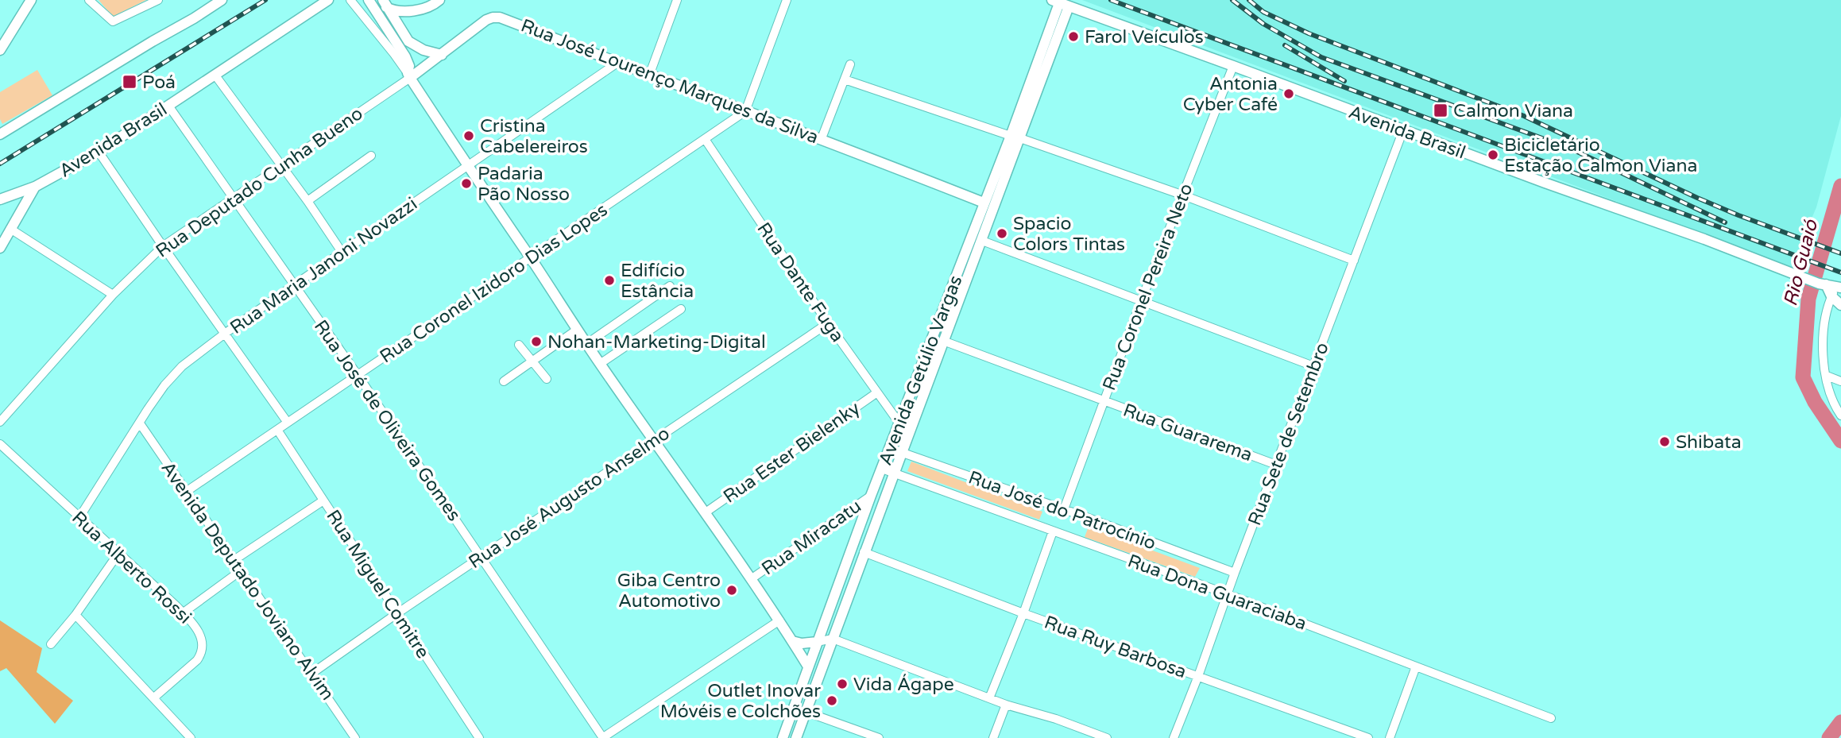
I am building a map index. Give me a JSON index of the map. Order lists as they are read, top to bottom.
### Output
{
  "streets": {
    "main road": [
      "Rua José Lourenço Marques da Silva",
      "Avenida Brasil",
      "Rua Deputado Cunha Bueno",
      "Avenida Getúlio Vargas"
    ],
    "street": [
      "Rua Maria Janoni Novazzi",
      "Rua Dante Fuga",
      "Rua Coronel Izidoro Dias Lopes",
      "Rua Coronel Pereira Neto",
      "Rua José de Oliveira Gomes",
      "Rua Guararema",
      "Rua Sete de Setembro",
      "Rua Ester Bielenky",
      "Rua José Augusto Anselmo",
      "Rua José do Patrocínio",
      "Rua Miracatu",
      "Rua Alberto Rossi",
      "Avenida Deputado Joviano Alvim",
      "Rua Miguel Comitre",
      "Rua Dona Guaraciaba",
      "Rua Ruy Barbosa"
    ]
  },
  "crossings": [
    ["Rua José Lourenço Marques da Silva", "Rua Deputado Cunha Bueno"],
    ["Rua José Lourenço Marques da Silva", "Rua Maria Janoni Novazzi"],
    ["Rua José Lourenço Marques da Silva", "Rua Coronel Izidoro Dias Lopes"],
    ["Rua José Lourenço Marques da Silva", "Avenida Getúlio Vargas"],
    ["Avenida Brasil", "Rua Coronel Pereira Neto"],
    ["Avenida Brasil", "Avenida Getúlio Vargas"],
    ["Avenida Brasil", "Rua José de Oliveira Gomes"],
    ["Avenida Brasil", "Rua Sete de Setembro"],
    ["Rua Deputado Cunha Bueno", "Rua José de Oliveira Gomes"],
    ["Rua Maria Janoni Novazzi", "Rua José de Oliveira Gomes"],
    ["Rua Maria Janoni Novazzi", "Rua Alberto Rossi"],
    ["Rua Maria Janoni Novazzi", "Avenida Deputado Joviano Alvim"],
    ["Rua Dante Fuga", "Rua Coronel Izidoro Dias Lopes"],
    ["Rua Dante Fuga", "Avenida Getúlio Vargas"],
    ["Rua Dante Fuga", "Rua Ester Bielenky"],
    ["Rua Dante Fuga", "Rua José Augusto Anselmo"],
    ["Rua Coronel Izidoro Dias Lopes", "Rua José de Oliveira Gomes"],
    ["Rua Coronel Izidoro Dias Lopes", "Avenida Deputado Joviano Alvim"],
    ["Rua Coronel Izidoro Dias Lopes", "Rua Miguel Comitre"],
    ["Rua Coronel Pereira Neto", "Rua Guararema"],
    ["Rua Coronel Pereira Neto", "Rua José do Patrocínio"],
    ["Avenida Getúlio Vargas", "Rua Guararema"],
    ["Avenida Getúlio Vargas", "Rua José do Patrocínio"],
    ["Avenida Getúlio Vargas", "Rua Miracatu"],
    ["Avenida Getúlio Vargas", "Rua Dona Guaraciaba"],
    ["Avenida Getúlio Vargas", "Rua Ruy Barbosa"],
    ["Rua José de Oliveira Gomes", "Rua José Augusto Anselmo"],
    ["Rua Guararema", "Rua Sete de Setembro"],
    ["Rua Sete de Setembro", "Rua José do Patrocínio"],
    ["Rua Sete de Setembro", "Rua Dona Guaraciaba"],
    ["Rua Sete de Setembro", "Rua Ruy Barbosa"],
    ["Rua José Augusto Anselmo", "Avenida Deputado Joviano Alvim"],
    ["Rua José Augusto Anselmo", "Rua Miguel Comitre"]
  ],
  "water": ["Rio Guaió"],
  "places": {
    "other": [
      "Farol Veículos",
      "Antonia Cyber Café",
      "Cristina Cabelereiros",
      "Bicicletário Estação Calmon Viana",
      "Padaria Pão Nosso",
      "Spacio Colors Tintas",
      "Edifício Estância",
      "Nohan-Marketing-Digital",
      "Shibata",
      "Giba Centro Automotivo",
      "Vida Ágape",
      "Outlet Inovar Móvéis e Colchões"
    ],
    "transit": ["Poá", "Calmon Viana"]
  }
}
